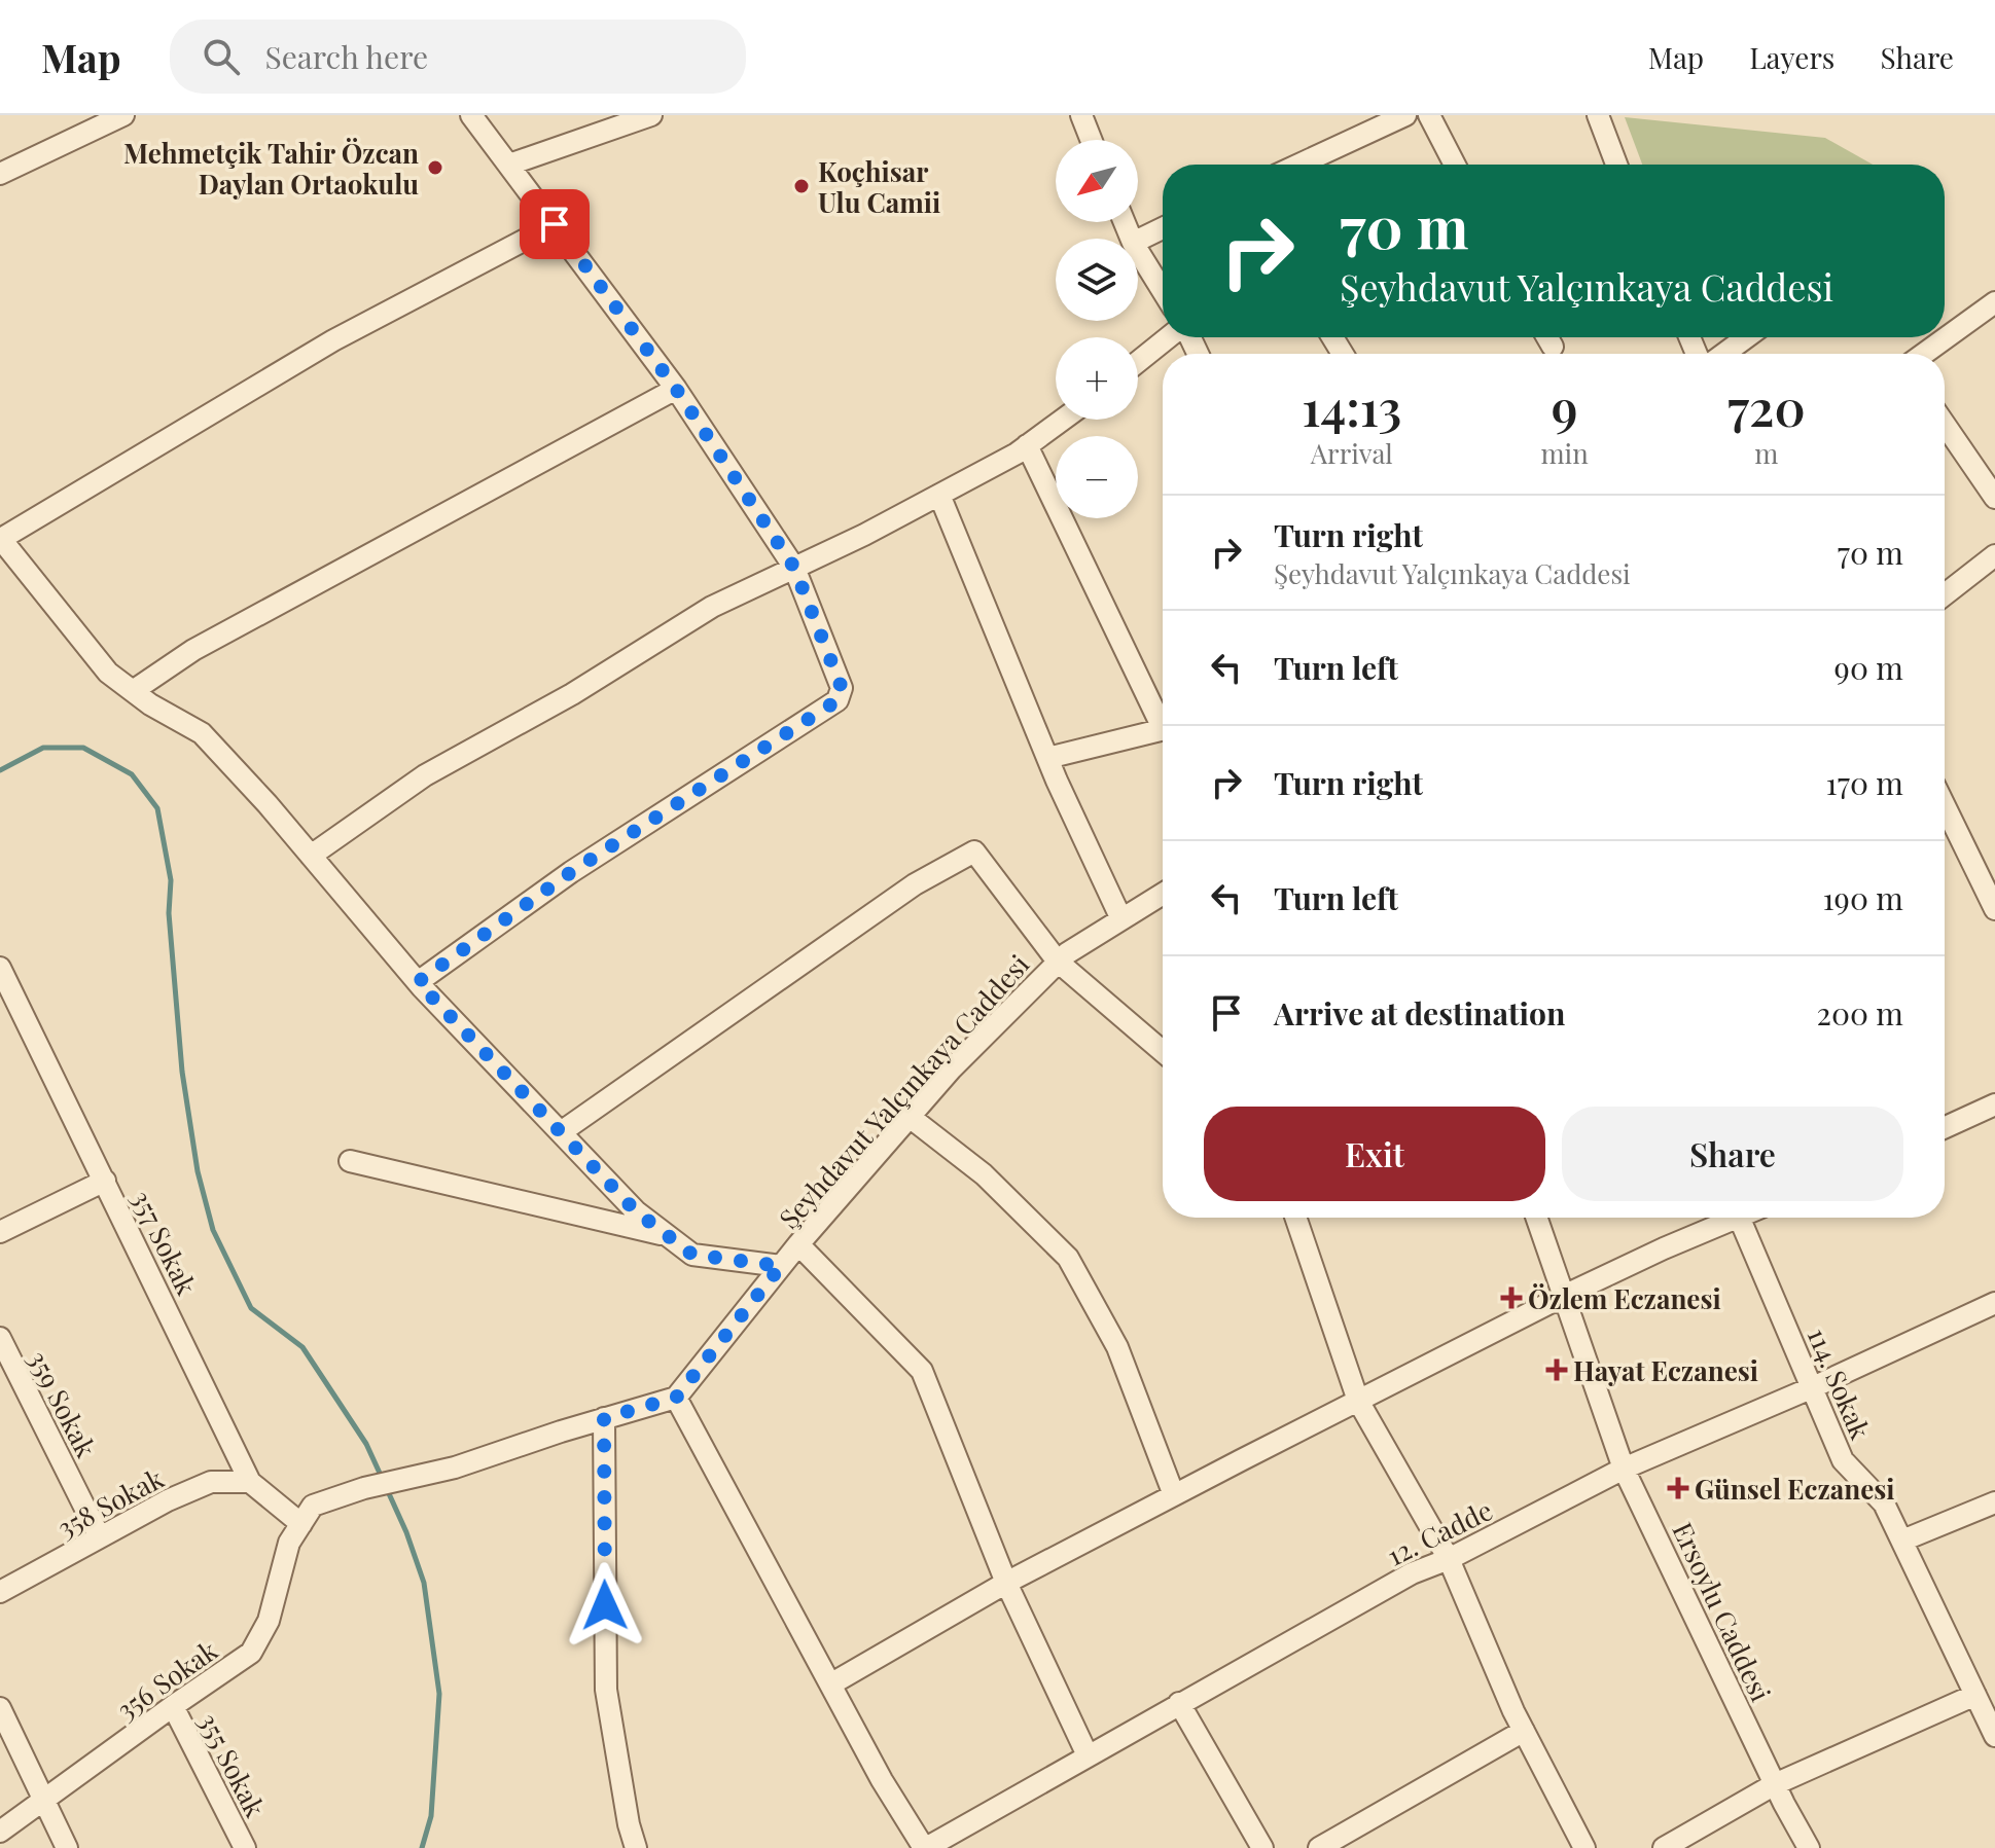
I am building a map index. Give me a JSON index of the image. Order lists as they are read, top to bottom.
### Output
{
  "streets": {
    "street": [
      "Şeyhdavut Yalçınkaya Caddesi",
      "357 Sokak",
      "114. Sokak",
      "359 Sokak",
      "358 Sokak",
      "12. Cadde",
      "Ersoylu Caddesi",
      "356 Sokak",
      "355 Sokak"
    ]
  },
  "crossings": [
    ["357 Sokak", "358 Sokak"],
    ["357 Sokak", "356 Sokak"],
    ["114. Sokak", "12. Cadde"],
    ["359 Sokak", "358 Sokak"],
    ["12. Cadde", "Ersoylu Caddesi"],
    ["356 Sokak", "355 Sokak"]
  ],
  "places": {
    "other": ["Mehmetçik Tahir Özcan Daylan Ortaokulu", "Koçhisar Ulu Camii"],
    "health": ["Özlem Eczanesi", "Hayat Eczanesi", "Günsel Eczanesi"]
  },
  "north": "bottom left",
  "page": {
    "header": "Map",
    "search": "Search here",
    "nav": ["Map", "Layers", "Share"],
    "map_buttons": ["+", "−"],
    "turn": ["70 m", "Şeyhdavut Yalçınkaya Caddesi"],
    "eta": [
      "14:13",
      "Arrival",
      "9",
      "min",
      "720",
      "m"
    ],
    "list": [
      {
        "name": "Turn right",
        "note": "Şeyhdavut Yalçınkaya Caddesi",
        "value": "70 m"
      },
      {
        "name": "Turn left",
        "value": "90 m"
      },
      {
        "name": "Turn right",
        "value": "170 m"
      },
      {
        "name": "Turn left",
        "value": "190 m"
      },
      {
        "name": "Arrive at destination",
        "value": "200 m"
      }
    ],
    "buttons": ["Exit", "Share"]
  }
}
